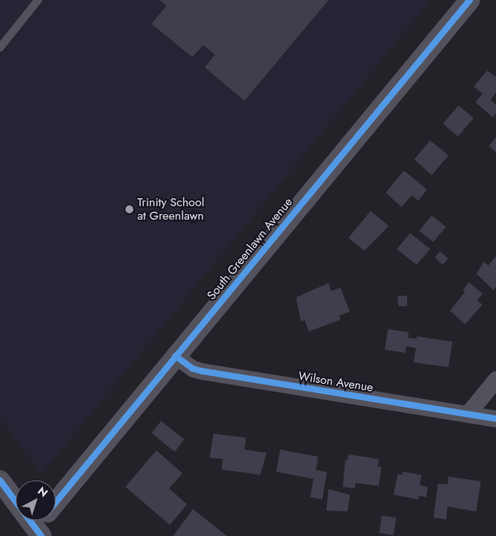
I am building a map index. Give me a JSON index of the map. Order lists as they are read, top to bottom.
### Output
{
  "streets": {
    "street": ["South Greenlawn Avenue", "Wilson Avenue"]
  },
  "crossings": [
    ["South Greenlawn Avenue", "Wilson Avenue"]
  ],
  "places": ["Trinity School at Greenlawn"],
  "north": "top right"
}
